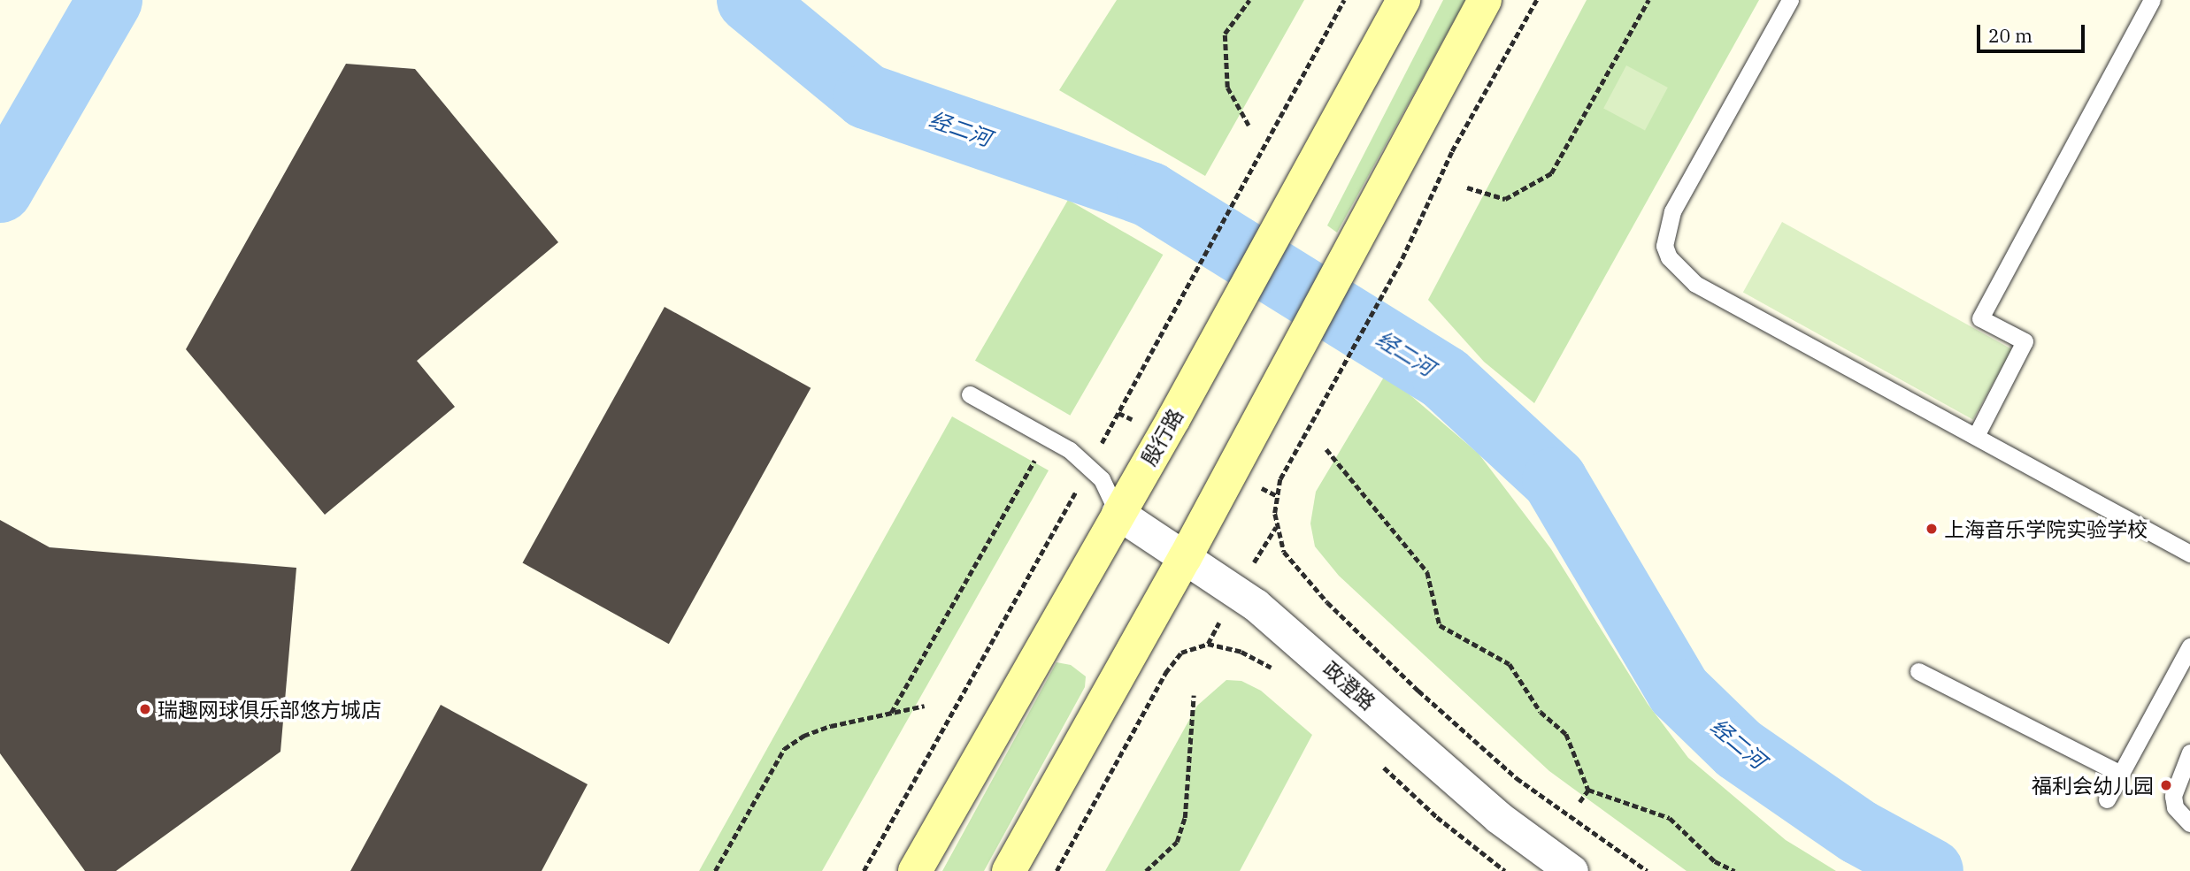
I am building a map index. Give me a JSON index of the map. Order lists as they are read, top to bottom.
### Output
{
  "streets": {
    "main road": ["殷行路"],
    "street": ["政澄路"]
  },
  "crossings": [
    ["殷行路", "政澄路"]
  ],
  "water": ["经二河"],
  "places": ["上海音乐学院实验学校", "瑞趣网球俱乐部悠方城店", "福利会幼儿园"],
  "scale_bar": "20 m"
}
